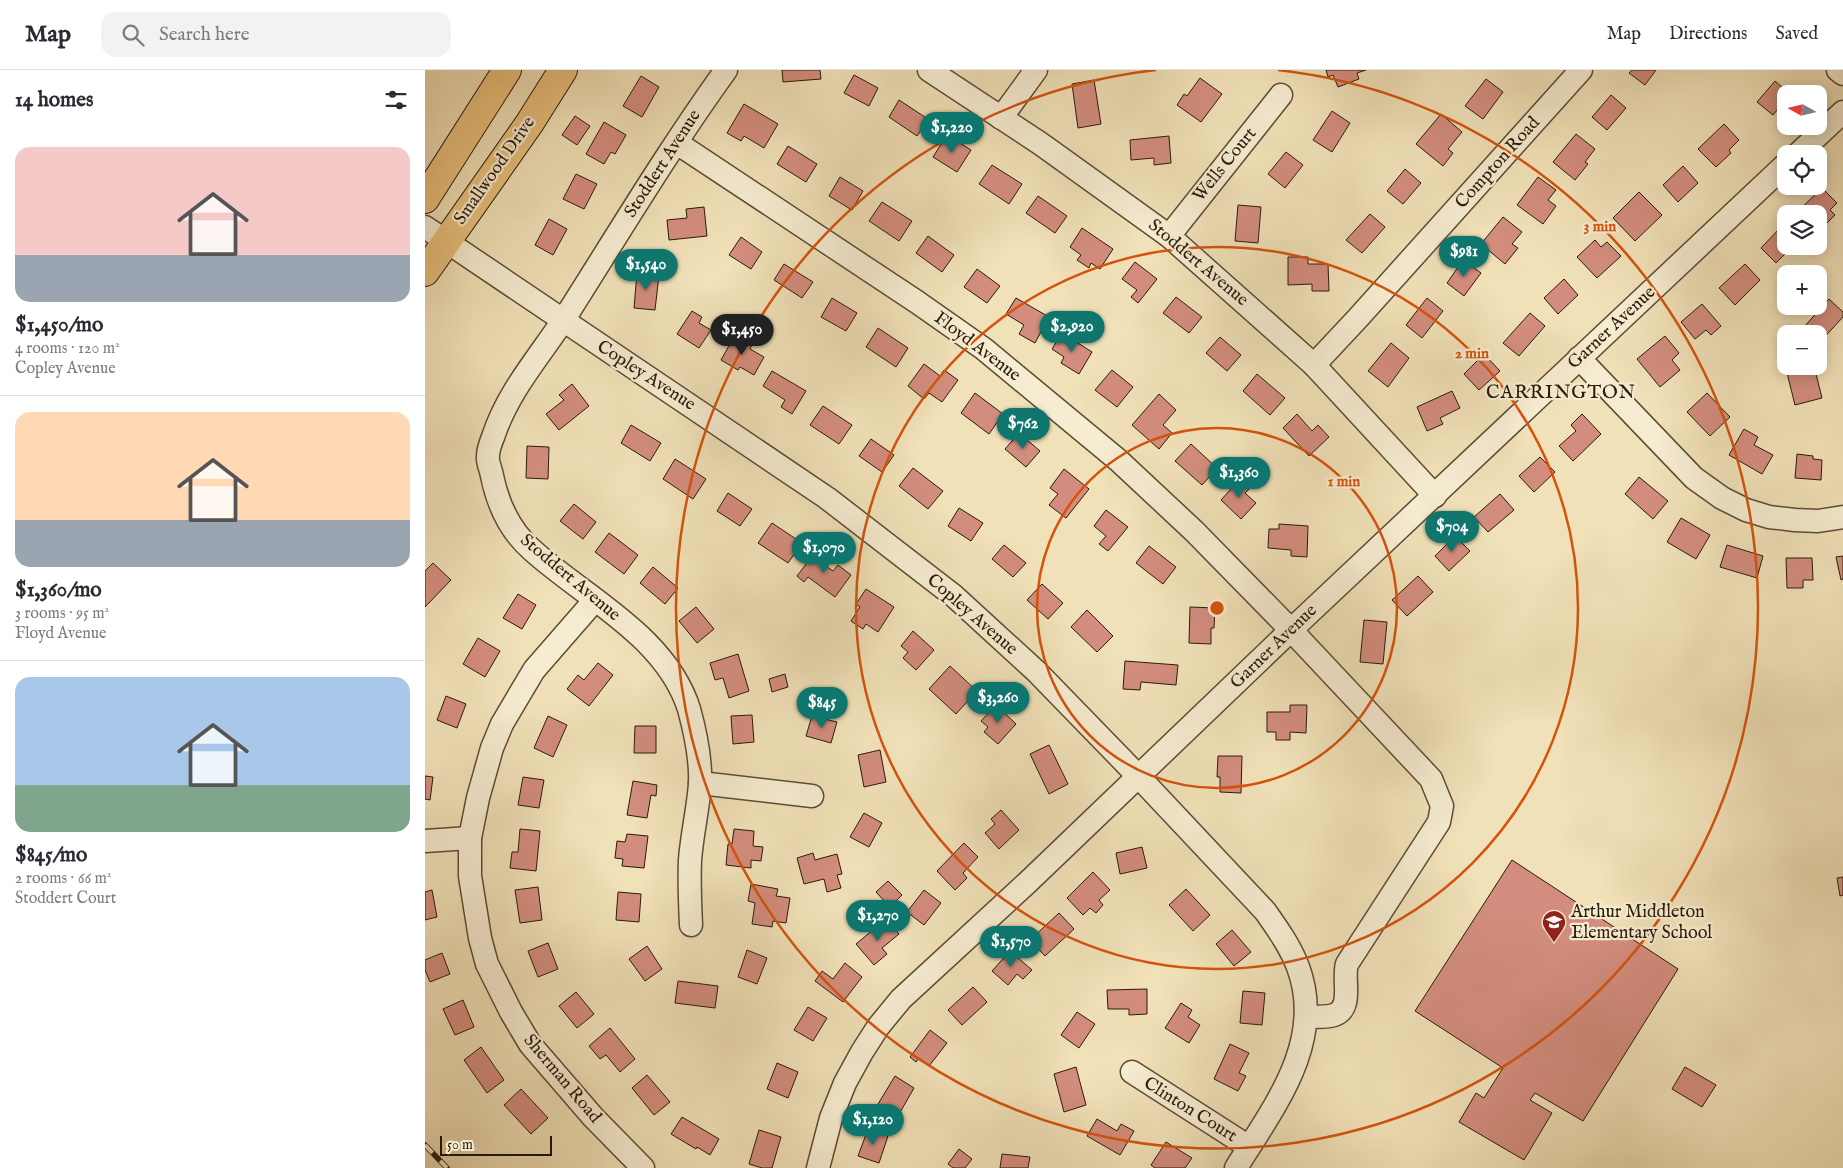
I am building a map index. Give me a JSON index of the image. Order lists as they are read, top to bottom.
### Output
{
  "streets": {
    "main road": ["Smallwood Drive"],
    "street": [
      "Compton Road",
      "Stoddert Avenue",
      "Wells Court",
      "Garner Avenue",
      "Floyd Avenue",
      "Copley Avenue",
      "Sherman Road",
      "Clinton Court"
    ]
  },
  "crossings": [
    ["Compton Road", "Stoddert Avenue"],
    ["Stoddert Avenue", "Wells Court"],
    ["Stoddert Avenue", "Garner Avenue"],
    ["Stoddert Avenue", "Floyd Avenue"],
    ["Stoddert Avenue", "Copley Avenue"],
    ["Stoddert Avenue", "Sherman Road"],
    ["Smallwood Drive", "Copley Avenue"],
    ["Garner Avenue", "Floyd Avenue"],
    ["Garner Avenue", "Copley Avenue"],
    ["Floyd Avenue", "Copley Avenue"],
    ["Copley Avenue", "Clinton Court"]
  ],
  "districts": ["CARRINGTON"],
  "places": {
    "school or university": ["Arthur Middleton Elementary School"]
  },
  "scale_bar": "50 m",
  "north": "left",
  "page": {
    "header": "Map",
    "search": "Search here",
    "nav": ["Map", "Directions", "Saved"],
    "heading": "14 homes",
    "map_buttons": ["+", "−"],
    "price": [
      "$1,220",
      "$981",
      "$1,540",
      "$2,920",
      "$1,450",
      "$762",
      "$1,360",
      "$704",
      "$1,070",
      "$3,260",
      "$845",
      "$1,270",
      "$1,570",
      "$1,120"
    ],
    "list": [
      {
        "name": "$1,450/mo",
        "note": "4 rooms · 120 m² · Copley Avenue"
      },
      {
        "name": "$1,360/mo",
        "note": "3 rooms · 95 m² · Floyd Avenue"
      },
      {
        "name": "$845/mo",
        "note": "2 rooms · 66 m² · Stoddert Court"
      }
    ],
    "scale": "50 m"
  },
  "rings": ["3 min", "2 min", "1 min"]
}
